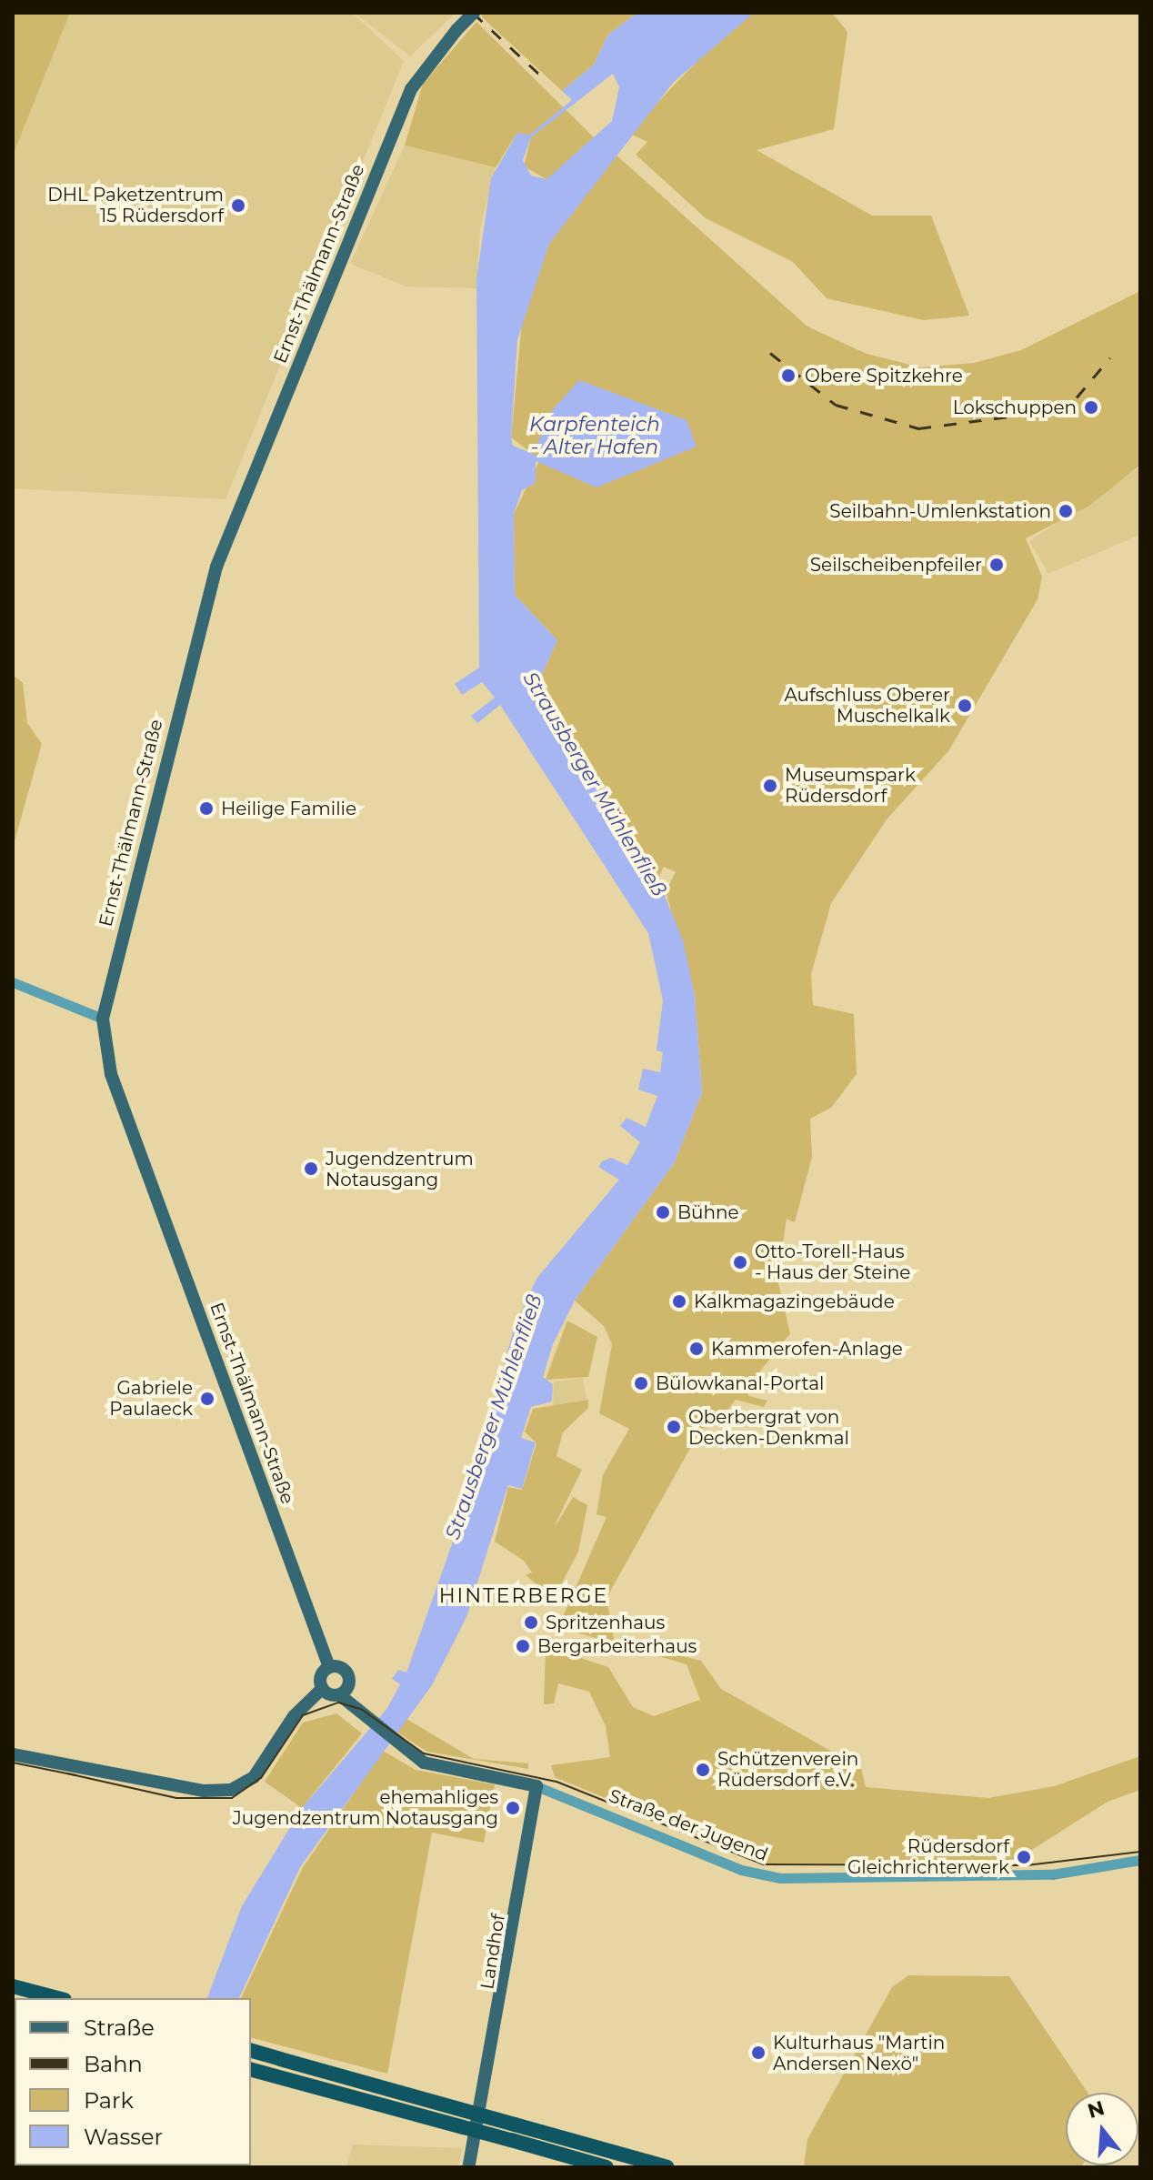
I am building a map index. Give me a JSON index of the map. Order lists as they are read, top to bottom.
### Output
{
  "streets": {
    "main road": ["Ernst-Thälmann-Straße", "Straße der Jugend", "Landhof"]
  },
  "crossings": [
    ["Ernst-Thälmann-Straße", "Straße der Jugend"],
    ["Straße der Jugend", "Landhof"]
  ],
  "districts": ["HINTERBERGE"],
  "water": ["Karpfenteich - Alter Hafen", "Strausberger Mühlenfließ"],
  "places": [
    "DHL Paketzentrum 15 Rüdersdorf",
    "Obere Spitzkehre",
    "Lokschuppen",
    "Seilbahn-Umlenkstation",
    "Seilscheibenpfeiler",
    "Aufschluss Oberer Muschelkalk",
    "Museumspark Rüdersdorf",
    "Heilige Familie",
    "Jugendzentrum Notausgang",
    "Bühne",
    "Otto-Torell-Haus - Haus der Steine",
    "Kalkmagazingebäude",
    "Kammerofen-Anlage",
    "Bülowkanal-Portal",
    "Gabriele Paulaeck",
    "Oberbergrat von Decken-Denkmal",
    "Spritzenhaus",
    "Bergarbeiterhaus",
    "Schützenverein Rüdersdorf e.V.",
    "ehemahliges Jugendzentrum Notausgang",
    "Rüdersdorf Gleichrichterwerk",
    "Kulturhaus \"Martin Andersen Nexö\""
  ],
  "legend": [
    "Straße",
    "Bahn",
    "Park",
    "Wasser"
  ],
  "north": "top"
}
